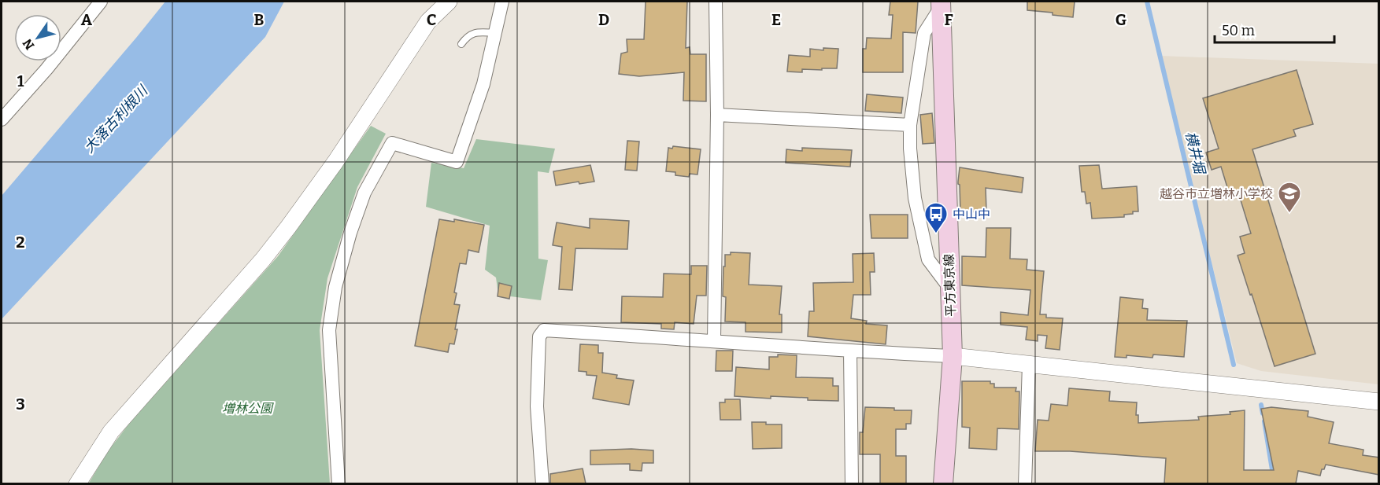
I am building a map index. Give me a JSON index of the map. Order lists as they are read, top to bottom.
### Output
{
  "streets": {
    "main road": ["平方東京線"]
  },
  "water": ["大落古利根川", "横井堀"],
  "parks": ["増林公園"],
  "places": {
    "school or university": ["越谷市立増林小学校"],
    "bus stop": ["中山中"]
  },
  "scale_bar": "50 m",
  "north": "bottom left",
  "grid": {
    "columns": [
      "A",
      "B",
      "C",
      "D",
      "E",
      "F",
      "G"
    ],
    "rows": ["1", "2", "3"]
  }
}
